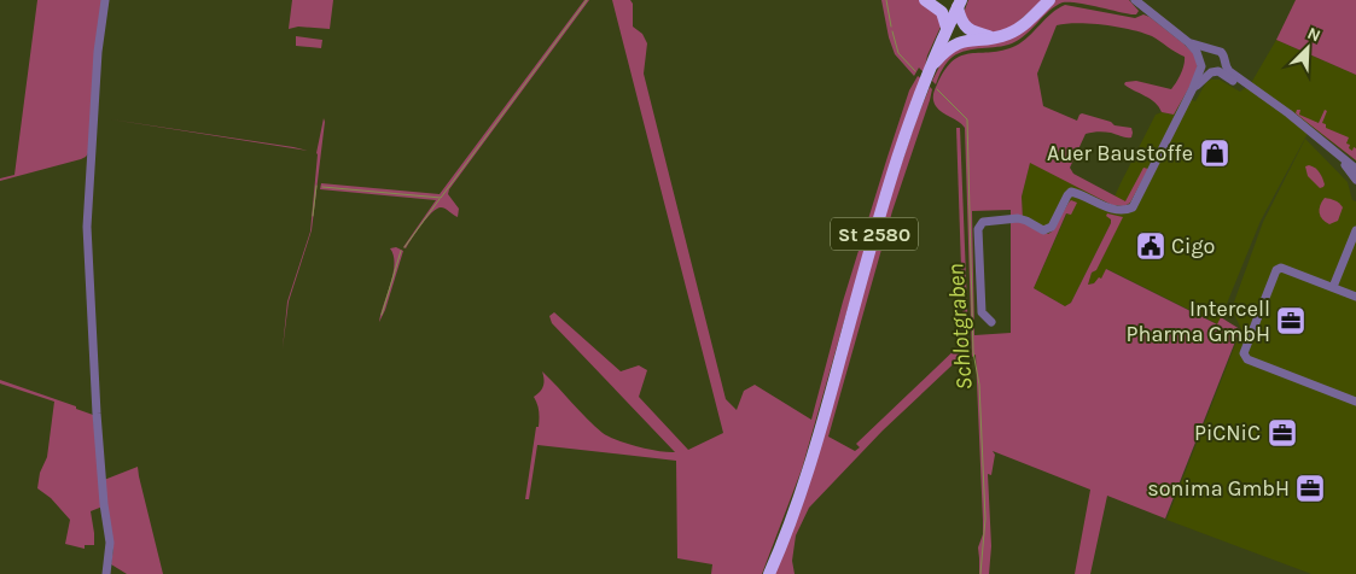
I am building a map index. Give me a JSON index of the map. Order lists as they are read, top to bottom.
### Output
{
  "streets": {
    "highway": ["St 2580"]
  },
  "water": ["Schlotgraben"],
  "places": {
    "shop": ["Auer Baustoffe"],
    "public building": ["Cigo"],
    "office": ["Intercell Pharma GmbH", "PiCNiC", "sonima GmbH"]
  },
  "north": "top right"
}
